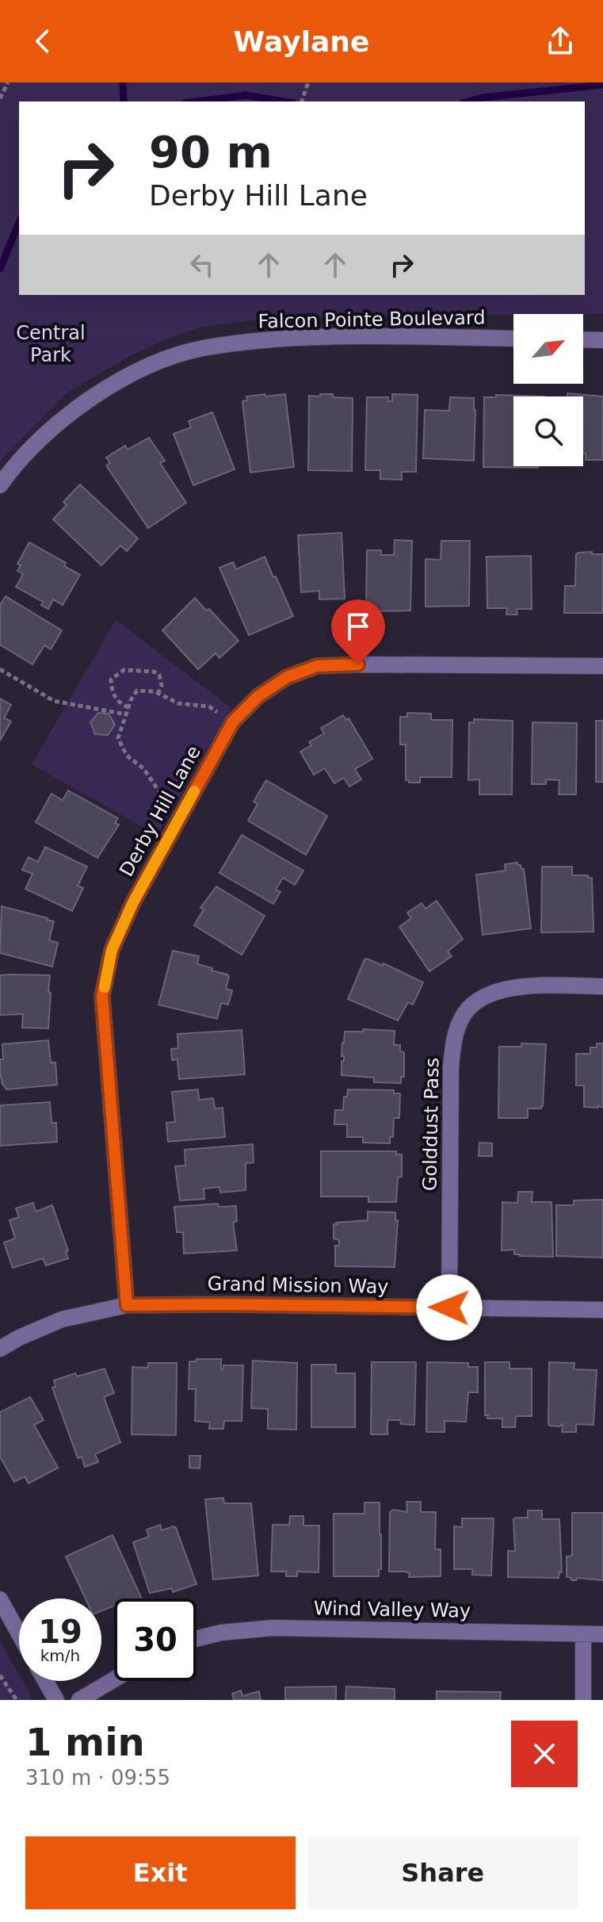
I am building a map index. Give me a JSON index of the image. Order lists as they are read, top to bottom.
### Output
{
  "streets": {
    "street": [
      "Falcon Pointe Boulevard",
      "Derby Hill Lane",
      "Golddust Pass",
      "Grand Mission Way",
      "Wind Valley Way"
    ]
  },
  "crossings": [
    ["Derby Hill Lane", "Grand Mission Way"],
    ["Golddust Pass", "Grand Mission Way"]
  ],
  "parks": ["Central Park"],
  "north": "top right",
  "page": {
    "header": "Waylane",
    "turn": ["90 m", "Derby Hill Lane"],
    "speed": "19 km/h",
    "limit": "30",
    "heading": ["1 min", "310 m · 09:55"],
    "buttons": ["Exit", "Share"]
  }
}
